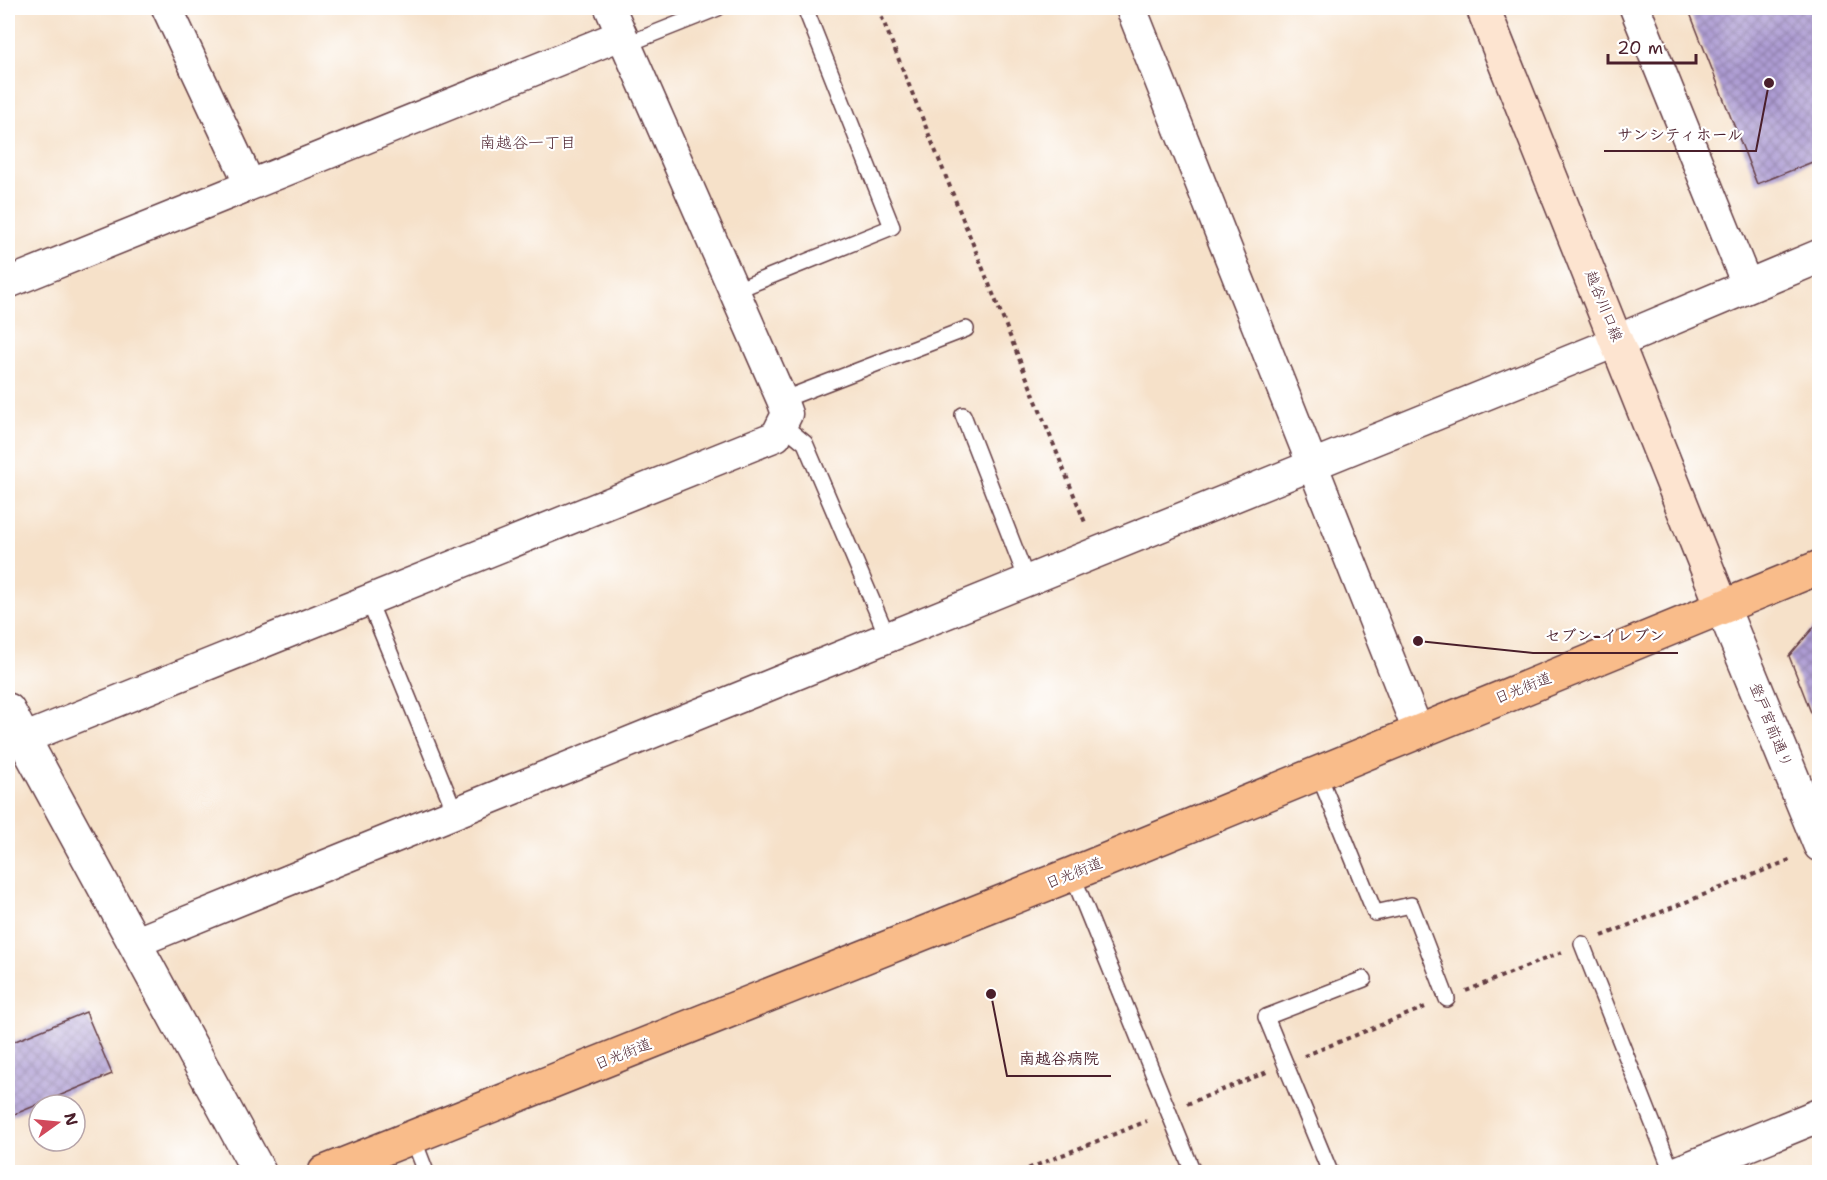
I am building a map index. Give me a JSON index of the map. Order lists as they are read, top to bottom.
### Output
{
  "streets": {
    "main road": ["越谷川口線", "日光街道"],
    "street": ["登戸宮前通り"]
  },
  "crossings": [
    ["越谷川口線", "日光街道"],
    ["越谷川口線", "登戸宮前通り"],
    ["日光街道", "登戸宮前通り"]
  ],
  "districts": ["南越谷一丁目"],
  "places": ["サンシティホール", "セブン-イレブン", "南越谷病院"],
  "scale_bar": "20 m",
  "north": "right"
}
